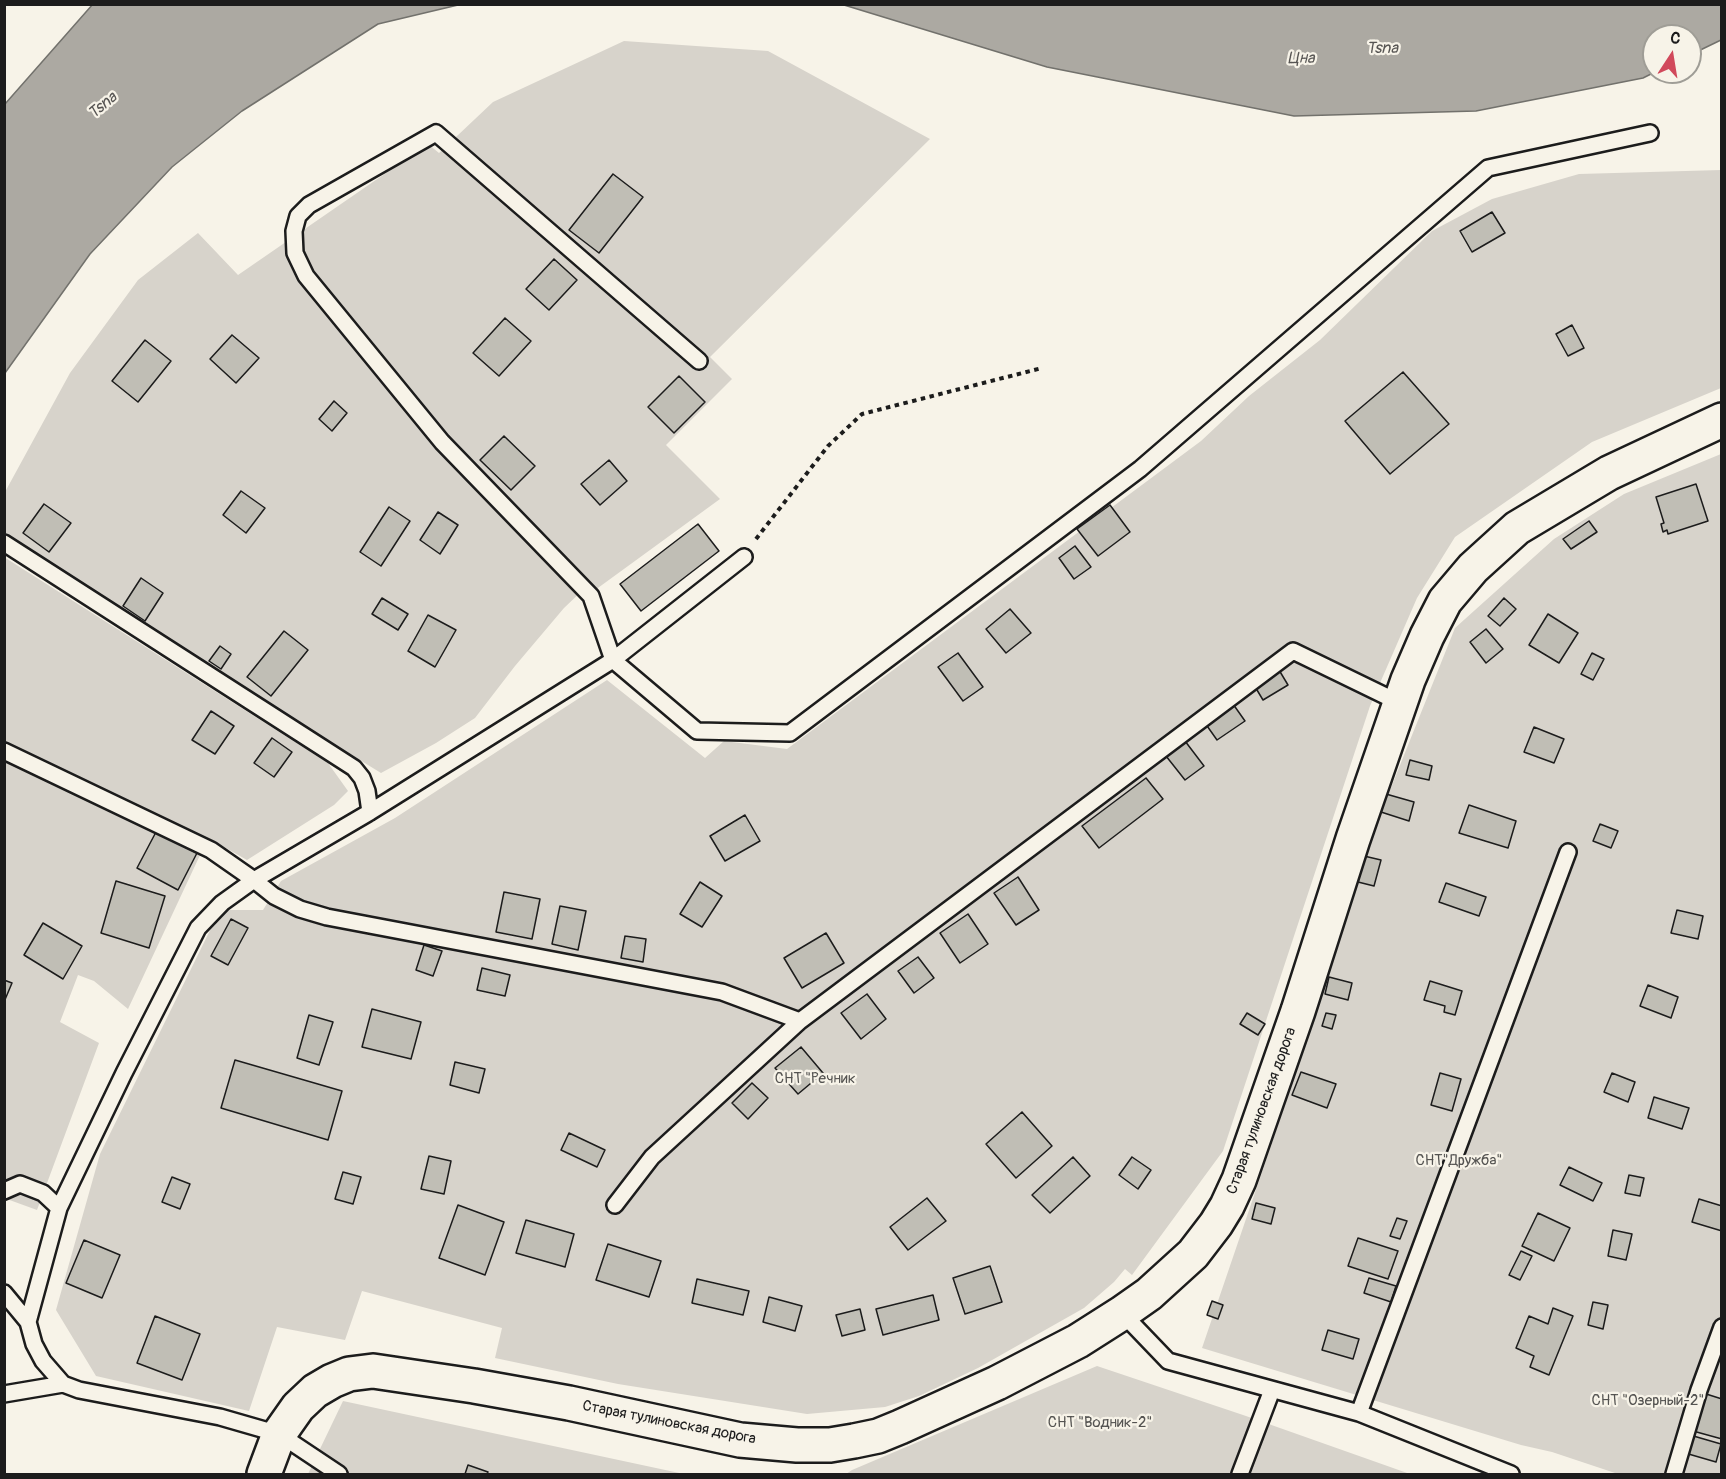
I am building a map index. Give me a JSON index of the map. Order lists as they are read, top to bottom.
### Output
{
  "streets": {
    "street": ["Старая тулиновская дорога"]
  },
  "water": ["Tsna", "Цна"],
  "parks": [
    "СНТ \"Речник",
    "СНТ\"Дружба\"",
    "СНТ \"Озерный-2\"",
    "СНТ \"Водник-2\""
  ],
  "north": "top"
}
